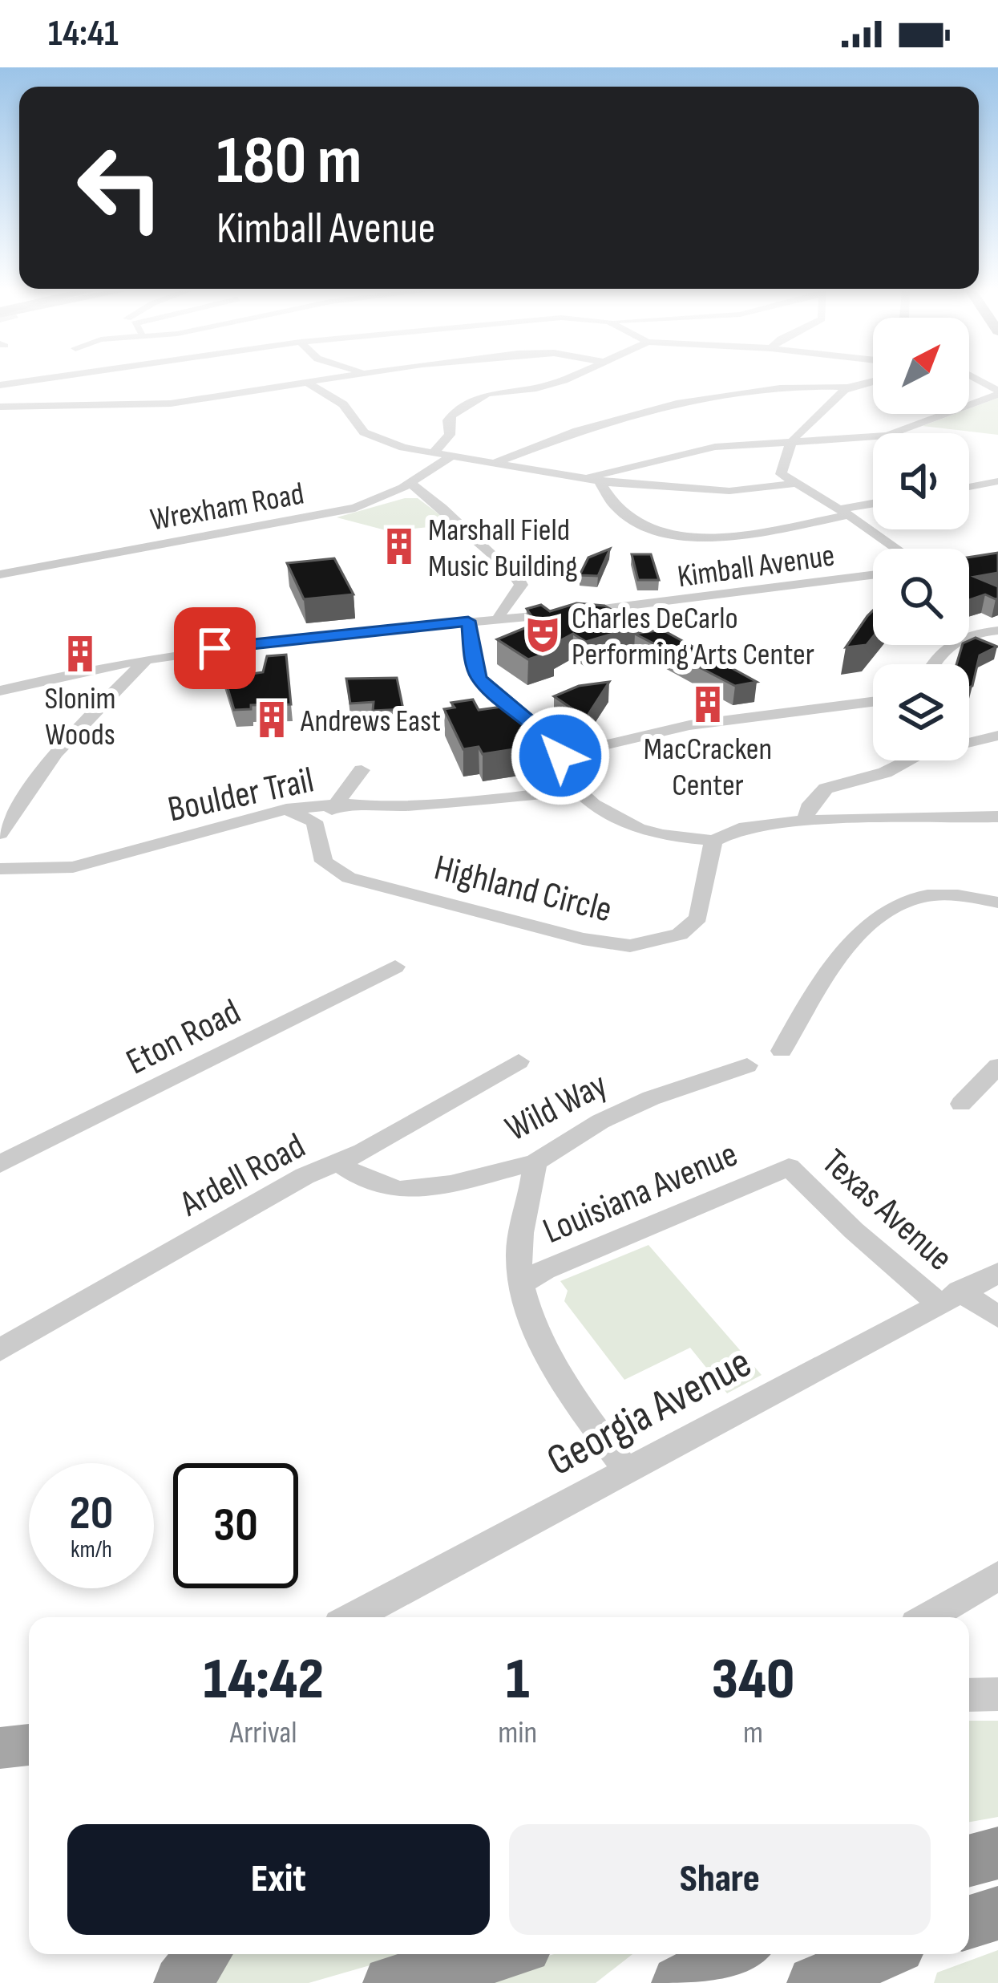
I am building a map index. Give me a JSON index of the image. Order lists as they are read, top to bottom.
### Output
{
  "streets": {
    "street": [
      "Wrexham Road",
      "Kimball Avenue",
      "Boulder Trail",
      "Highland Circle",
      "Eton Road",
      "Wild Way",
      "Ardell Road",
      "Louisiana Avenue",
      "Texas Avenue",
      "Georgia Avenue"
    ]
  },
  "crossings": [
    ["Boulder Trail", "Highland Circle"],
    ["Wild Way", "Ardell Road"],
    ["Louisiana Avenue", "Texas Avenue"],
    ["Texas Avenue", "Georgia Avenue"]
  ],
  "places": {
    "building": [
      "Marshall Field Music Building",
      "Slonim Woods",
      "MacCracken Center",
      "Andrews East"
    ],
    "theatre": ["Charles DeCarlo Performing Arts Center"]
  },
  "north": "top right",
  "page": {
    "status": "14:41",
    "turn": ["180 m", "Kimball Avenue"],
    "speed": "20 km/h",
    "limit": "30",
    "eta": [
      "14:42",
      "Arrival",
      "1",
      "min",
      "340",
      "m"
    ],
    "buttons": ["Exit", "Share"]
  }
}
